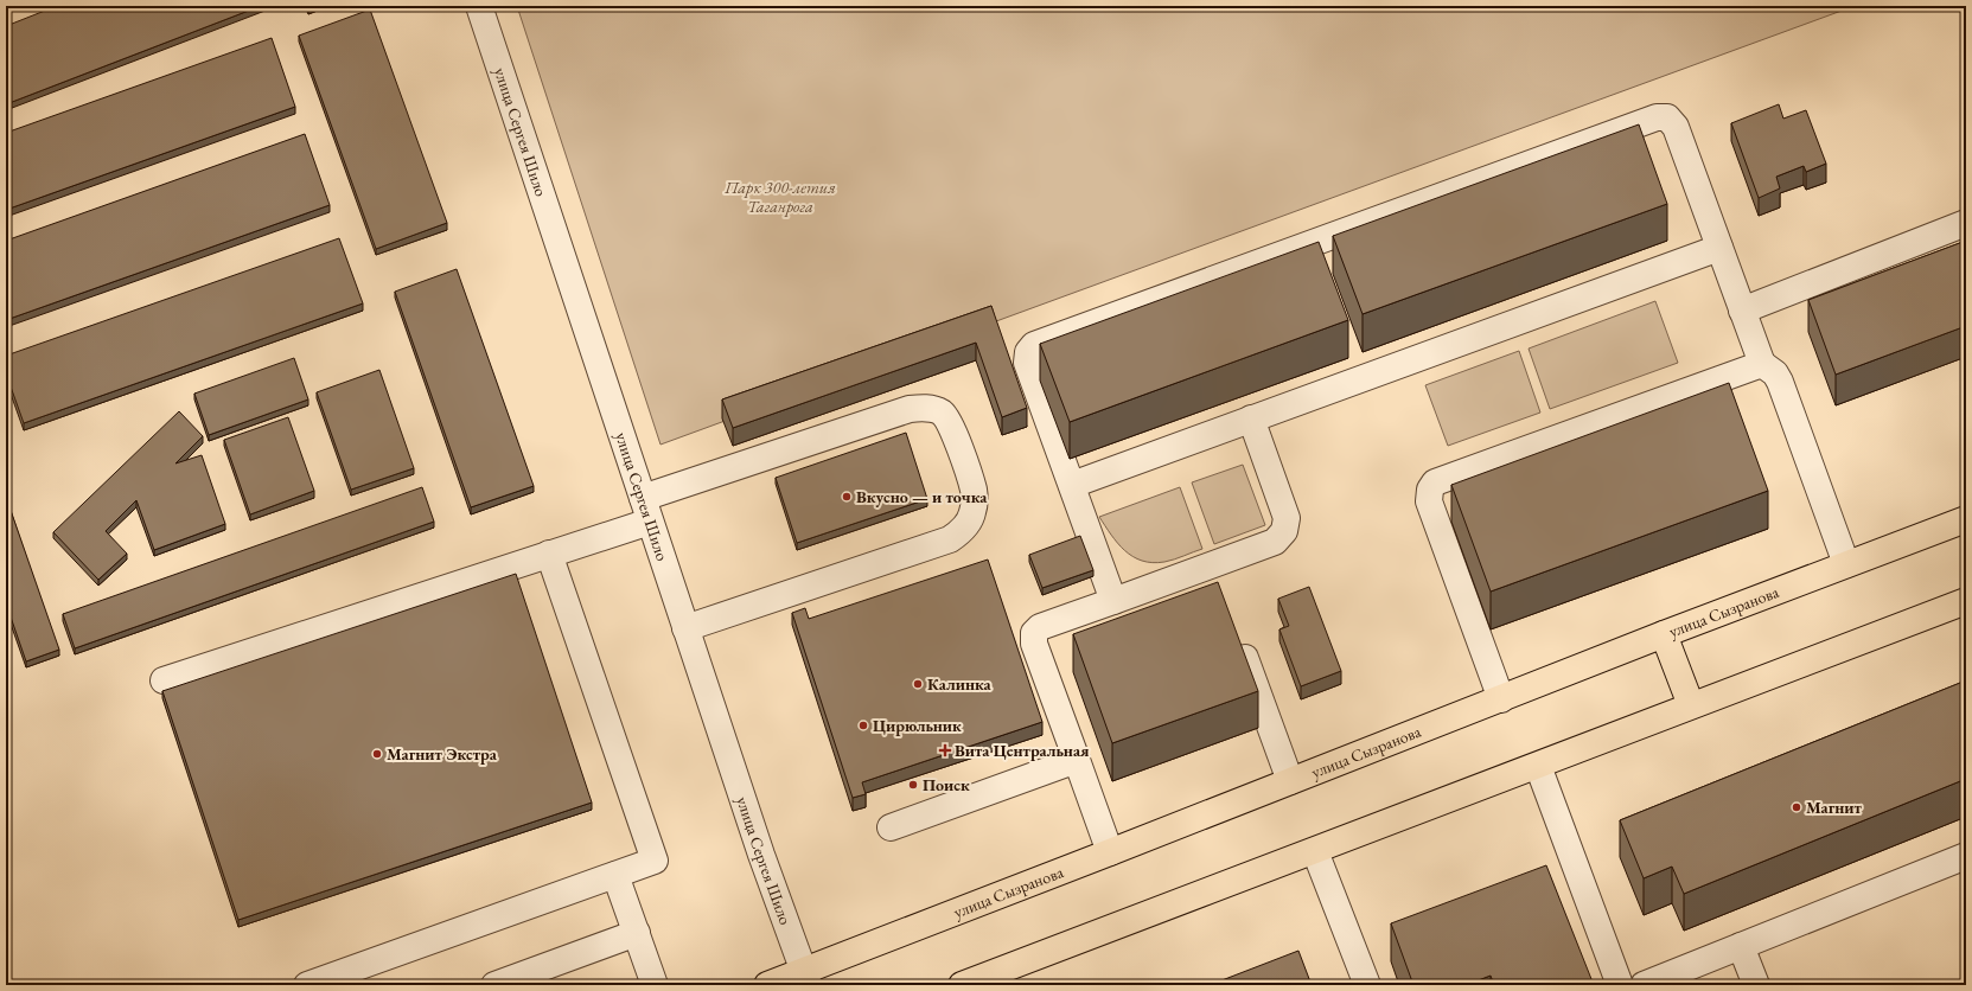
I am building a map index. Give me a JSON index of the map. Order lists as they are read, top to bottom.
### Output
{
  "streets": {
    "main road": ["улица Сызранова"],
    "street": ["улица Сергея Шило"]
  },
  "crossings": [
    ["улица Сергея Шило", "улица Сызранова"]
  ],
  "parks": ["Парк 300-летия Таганрога"],
  "places": {
    "other": [
      "Вкусно — и точка",
      "Калинка",
      "Цирюльник",
      "Магнит Экстра",
      "Поиск",
      "Магнит"
    ],
    "health": ["Вита Центральная"]
  }
}
